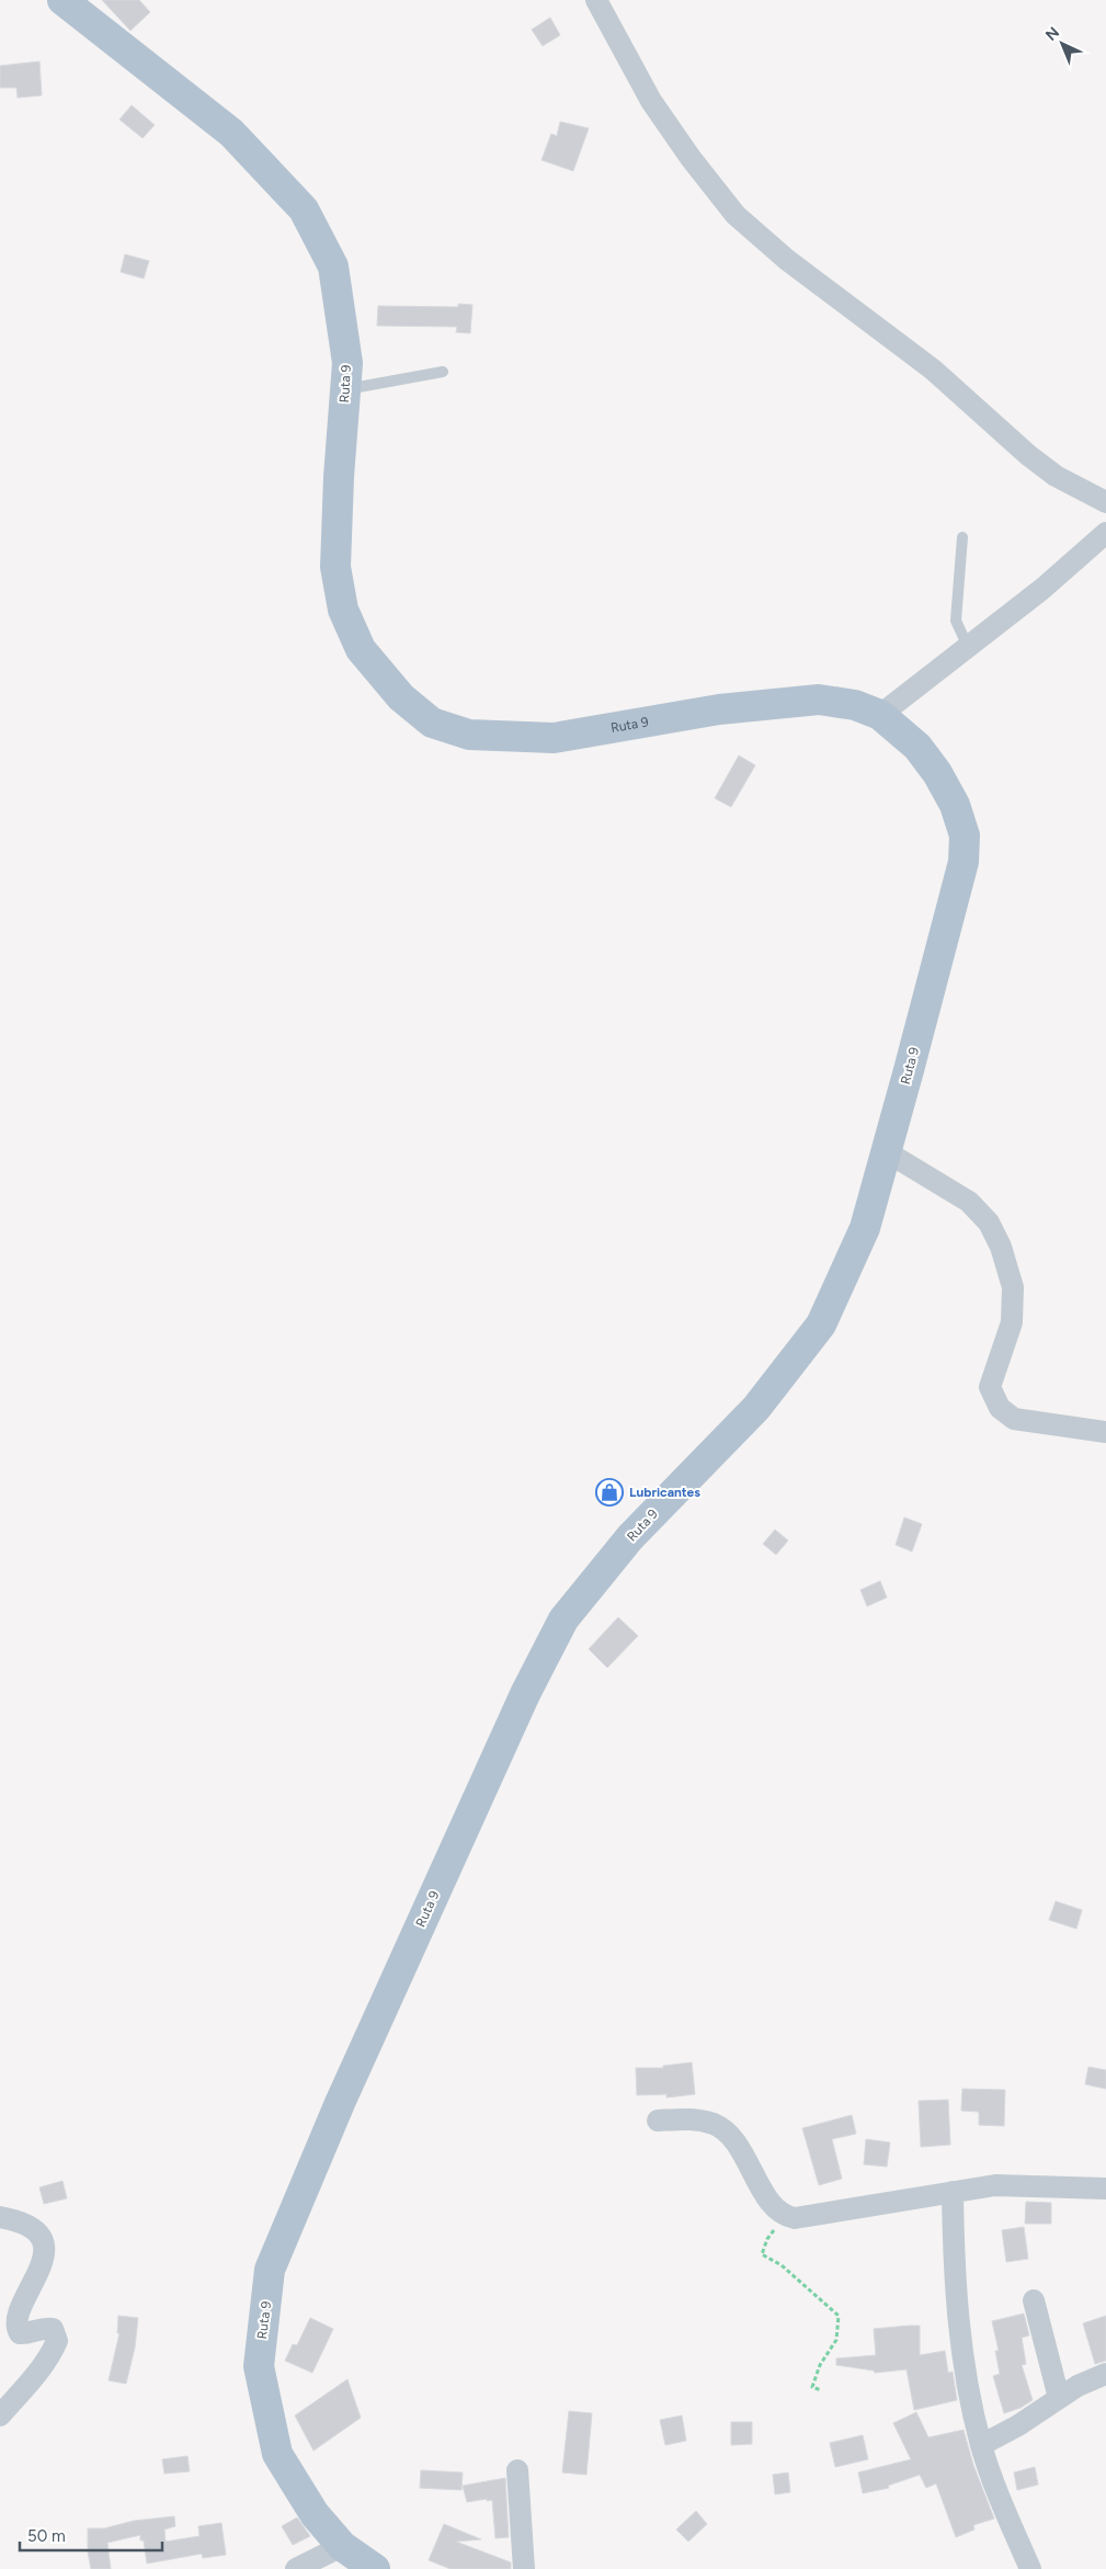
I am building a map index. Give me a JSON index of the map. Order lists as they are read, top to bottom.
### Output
{
  "streets": {
    "main road": ["Ruta 9"]
  },
  "places": {
    "shop": ["Lubricantes"]
  },
  "scale_bar": "50 m",
  "north": "top left"
}
